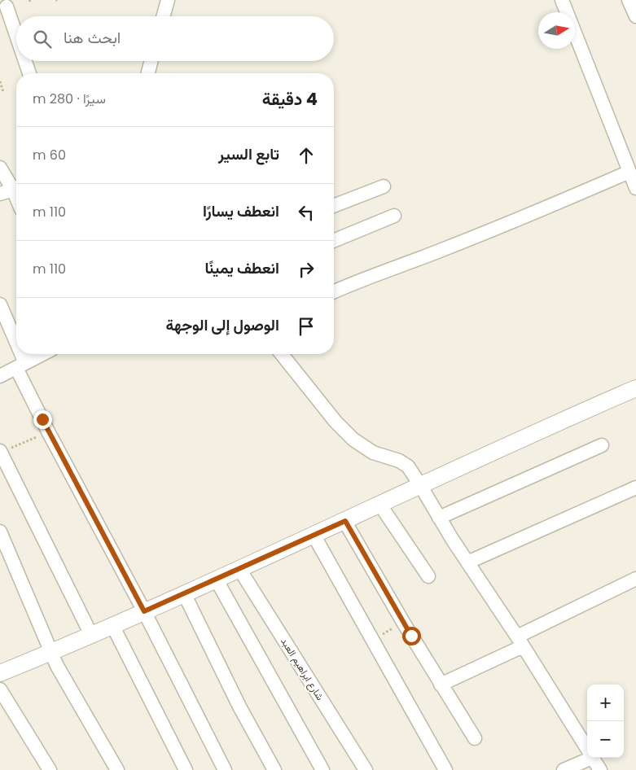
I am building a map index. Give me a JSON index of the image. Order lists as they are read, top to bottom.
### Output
{
  "streets": {
    "street": ["شارع ابراهيم العبد"]
  },
  "north": "right",
  "page": {
    "search": "ابحث هنا",
    "heading": ["4 دقيقة", "سيرًا · 280 m"],
    "list": [
      ["تابع السير", "60 m"],
      ["انعطف يسارًا", "110 m"],
      ["انعطف يمينًا", "110 m"],
      "الوصول إلى الوجهة"
    ],
    "map_buttons": ["+", "−"]
  }
}
